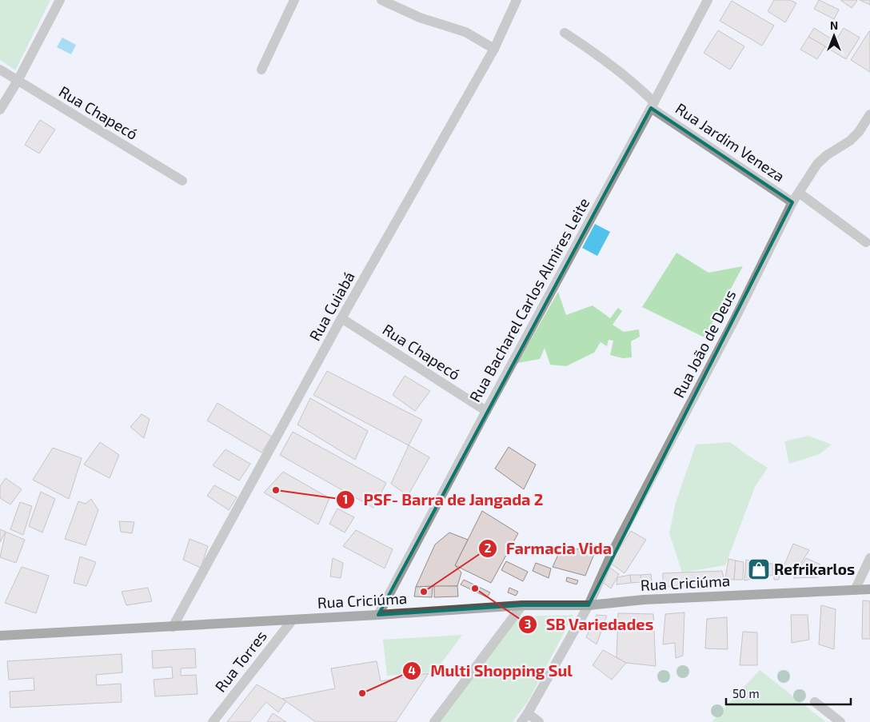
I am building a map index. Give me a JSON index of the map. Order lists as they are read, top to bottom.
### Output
{
  "streets": {
    "main road": ["Rua Criciúma"],
    "street": [
      "Rua Chapecó",
      "Rua Jardim Veneza",
      "Rua Bacharel Carlos Almires Leite",
      "Rua Cuiabá",
      "Rua João de Deus",
      "Rua Torres"
    ]
  },
  "crossings": [
    ["Rua Chapecó", "Rua Bacharel Carlos Almires Leite"],
    ["Rua Chapecó", "Rua Cuiabá"],
    ["Rua Jardim Veneza", "Rua Bacharel Carlos Almires Leite"],
    ["Rua Jardim Veneza", "Rua João de Deus"],
    ["Rua Bacharel Carlos Almires Leite", "Rua Criciúma"],
    ["Rua Cuiabá", "Rua Criciúma"],
    ["Rua João de Deus", "Rua Criciúma"],
    ["Rua Criciúma", "Rua Torres"]
  ],
  "places": {
    "other": [
      "PSF- Barra de Jangada 2",
      "SB Variedades",
      "Farmacia Vida",
      "Multi Shopping Sul"
    ],
    "shop": ["Refrikarlos"]
  },
  "scale_bar": "50 m",
  "north": "top"
}
